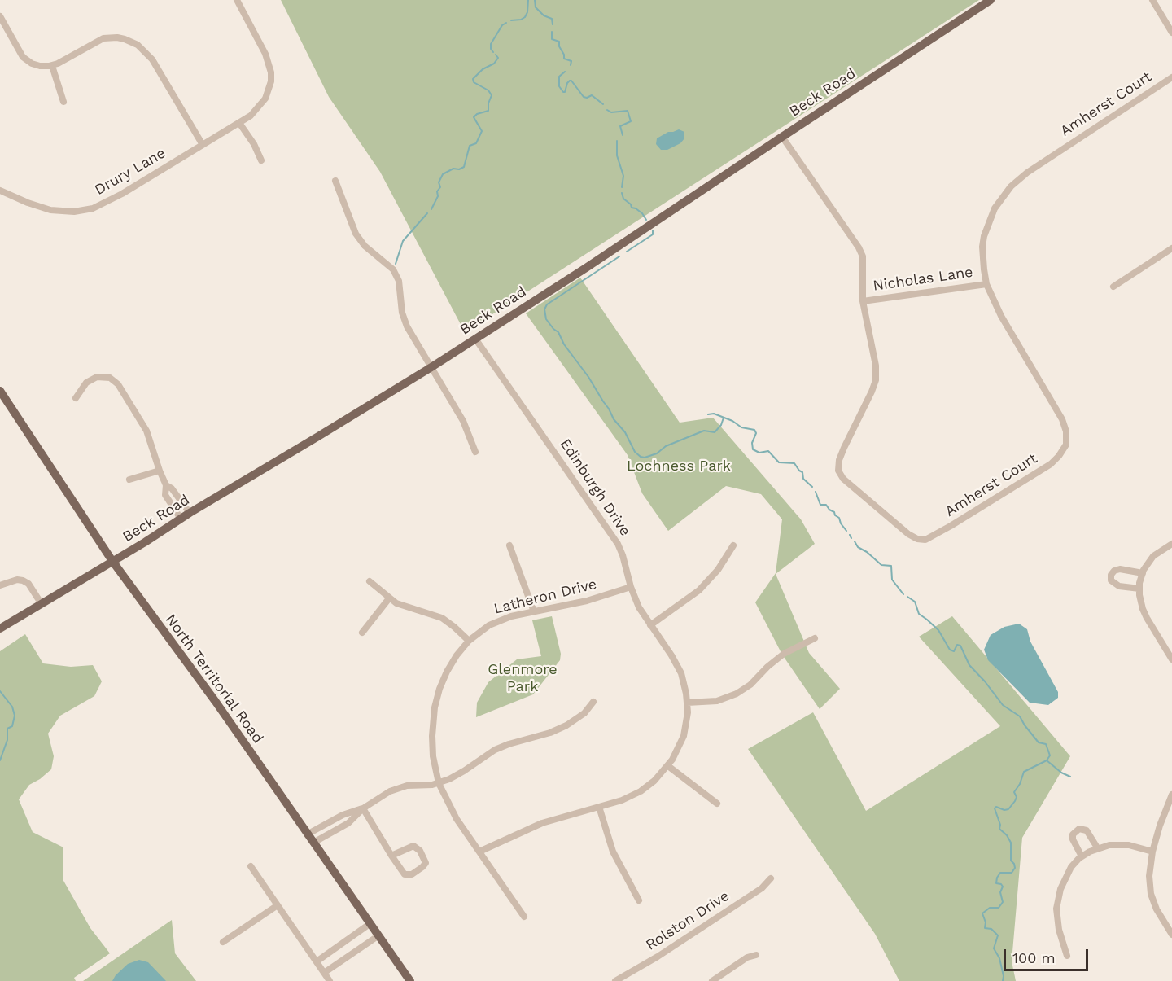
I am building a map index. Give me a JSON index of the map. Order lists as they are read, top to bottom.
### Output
{
  "streets": {
    "main road": ["Beck Road", "North Territorial Road"],
    "street": [
      "Amherst Court",
      "Drury Lane",
      "Nicholas Lane",
      "Edinburgh Drive",
      "Latheron Drive",
      "Rolston Drive"
    ]
  },
  "crossings": [
    ["Beck Road", "Amherst Court"],
    ["Beck Road", "Edinburgh Drive"],
    ["Beck Road", "North Territorial Road"],
    ["Amherst Court", "Nicholas Lane"],
    ["Edinburgh Drive", "Latheron Drive"]
  ],
  "parks": ["Lochness Park", "Glenmore Park"],
  "scale_bar": "100 m"
}
